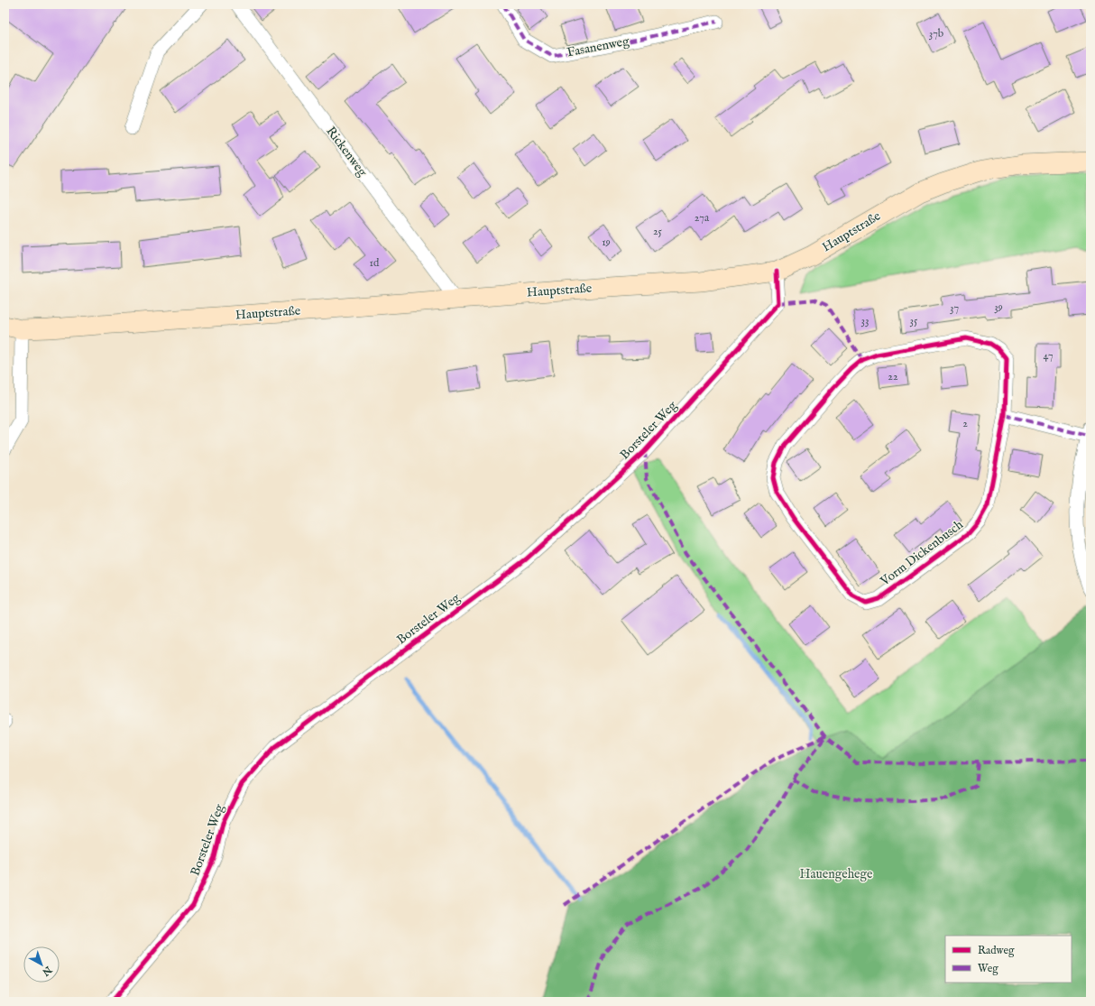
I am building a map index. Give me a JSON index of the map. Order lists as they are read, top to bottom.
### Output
{
  "streets": {
    "main road": ["Hauptstraße"],
    "street": [
      "Fasanenweg",
      "Rickenweg",
      "Borsteler Weg",
      "Vorm Dickenbusch"
    ]
  },
  "crossings": [
    ["Rickenweg", "Hauptstraße"],
    ["Hauptstraße", "Borsteler Weg"]
  ],
  "parks": ["Hauengehege"],
  "house_numbers": [
    "37b",
    "27a",
    "25",
    "19",
    "1d",
    "39",
    "37",
    "33",
    "35",
    "47",
    "22",
    "2"
  ],
  "legend": ["Radweg", "Weg"],
  "north": "bottom right"
}
